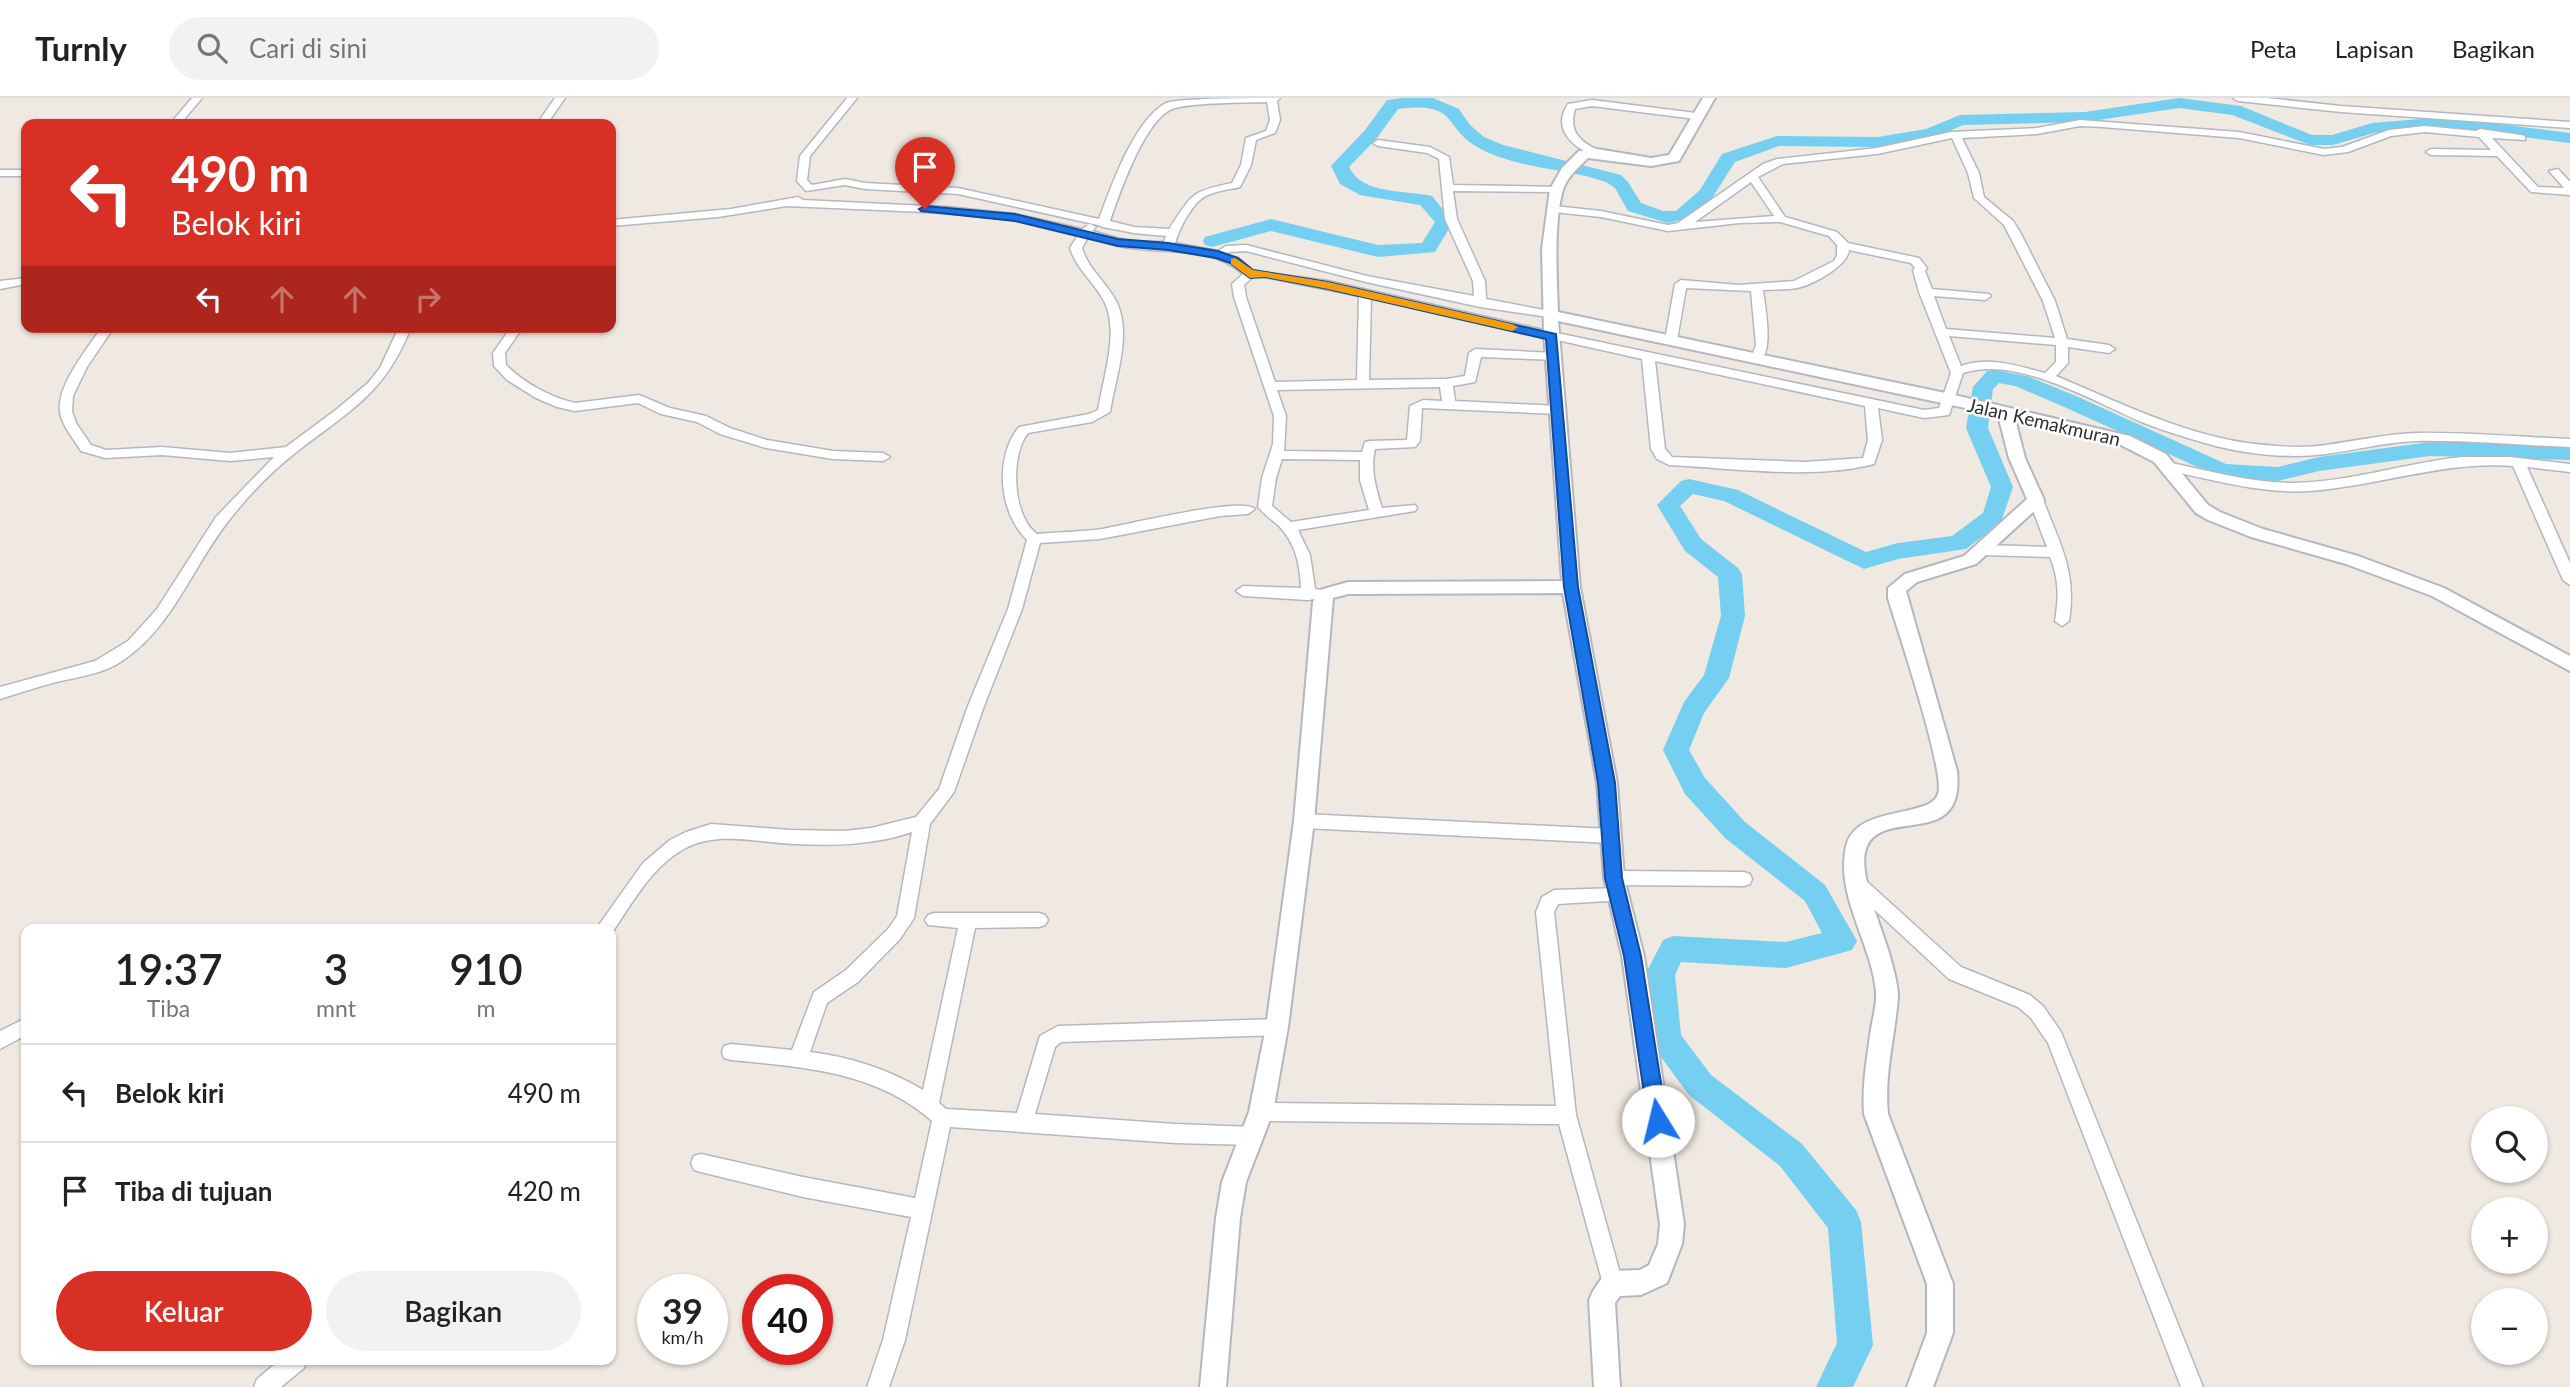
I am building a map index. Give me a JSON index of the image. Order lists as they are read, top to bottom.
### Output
{
  "streets": {
    "street": ["Jalan Kemakmuran"]
  },
  "page": {
    "header": "Turnly",
    "search": "Cari di sini",
    "nav": ["Peta", "Lapisan", "Bagikan"],
    "turn": ["490 m", "Belok kiri"],
    "eta": [
      "19:37",
      "Tiba",
      "3",
      "mnt",
      "910",
      "m"
    ],
    "list": [
      {
        "name": "Belok kiri",
        "value": "490 m"
      },
      {
        "name": "Tiba di tujuan",
        "value": "420 m"
      }
    ],
    "map_buttons": ["+", "−"],
    "buttons": ["Keluar", "Bagikan"],
    "speed": "39 km/h",
    "limit": "40"
  }
}
